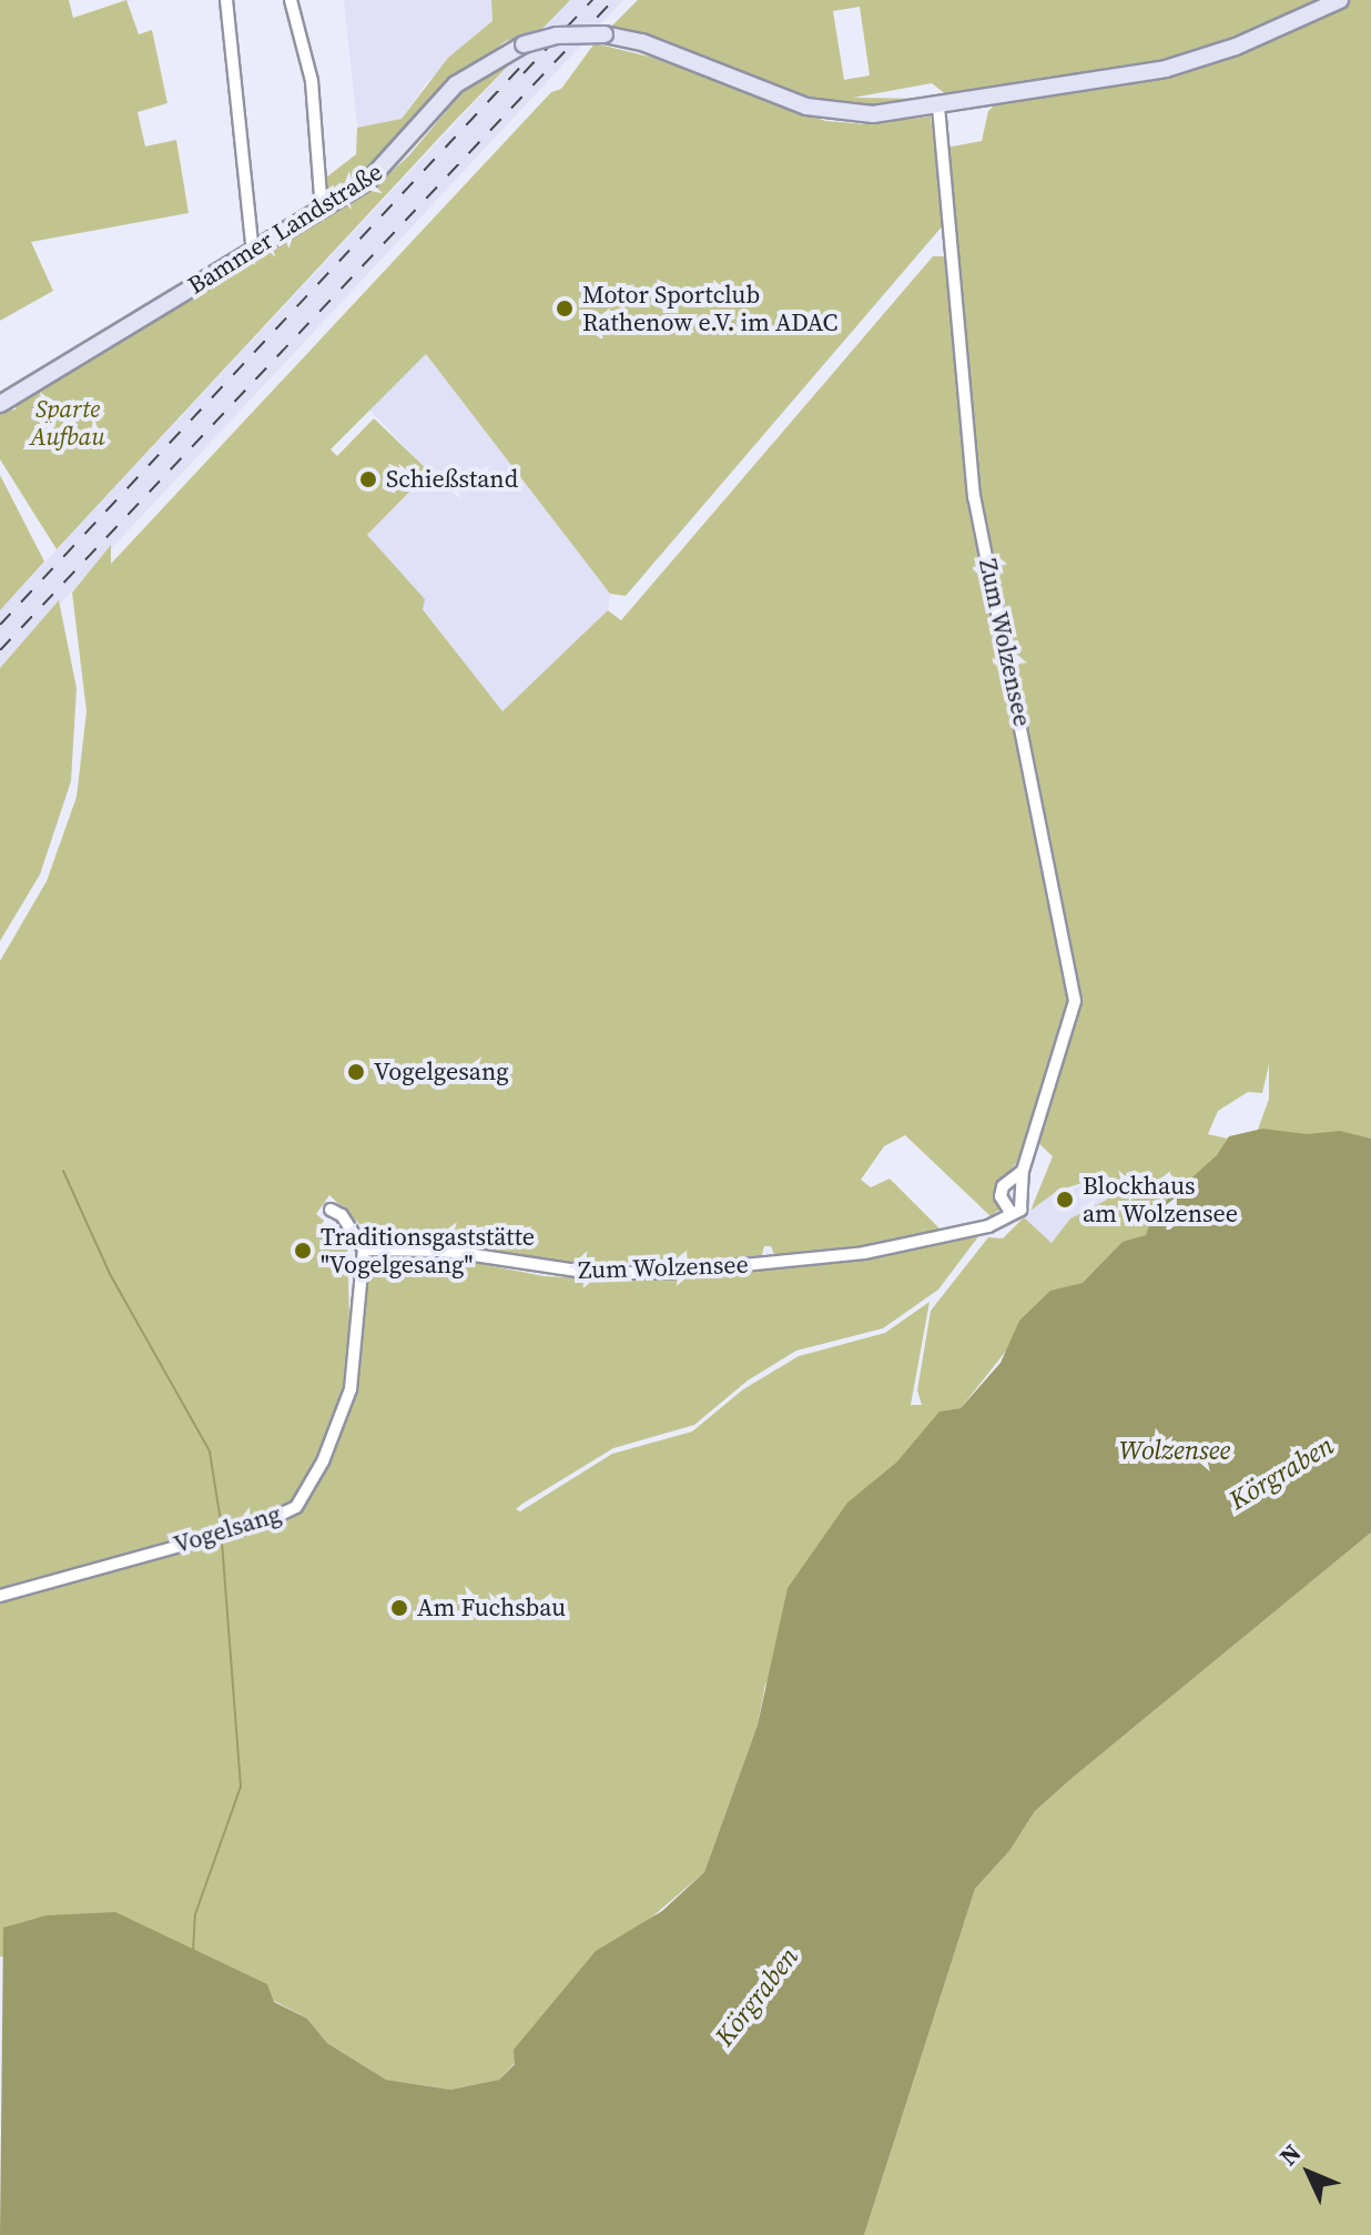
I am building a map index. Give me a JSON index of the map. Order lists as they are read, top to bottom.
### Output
{
  "streets": {
    "main road": ["Bammer Landstraße"],
    "street": ["Zum Wolzensee", "Vogelsang"]
  },
  "crossings": [
    ["Bammer Landstraße", "Zum Wolzensee"],
    ["Zum Wolzensee", "Vogelsang"]
  ],
  "water": ["Wolzensee", "Körgraben"],
  "parks": ["Sparte Aufbau"],
  "places": [
    "Motor Sportclub Rathenow e.V. im ADAC",
    "Schießstand",
    "Vogelgesang",
    "Blockhaus am Wolzensee",
    "Traditionsgaststätte \"Vogelgesang\"",
    "Am Fuchsbau"
  ],
  "north": "top left"
}
